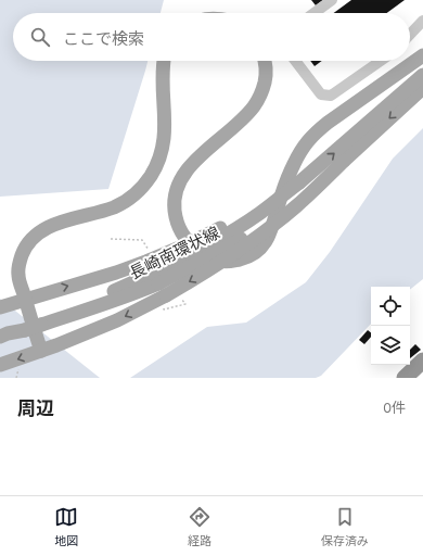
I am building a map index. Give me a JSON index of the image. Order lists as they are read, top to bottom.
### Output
{
  "streets": {
    "main road": ["長崎南環状線"]
  },
  "page": {
    "search": "ここで検索",
    "heading": ["周辺", "0件"],
    "nav": ["地図", "経路", "保存済み"]
  }
}
